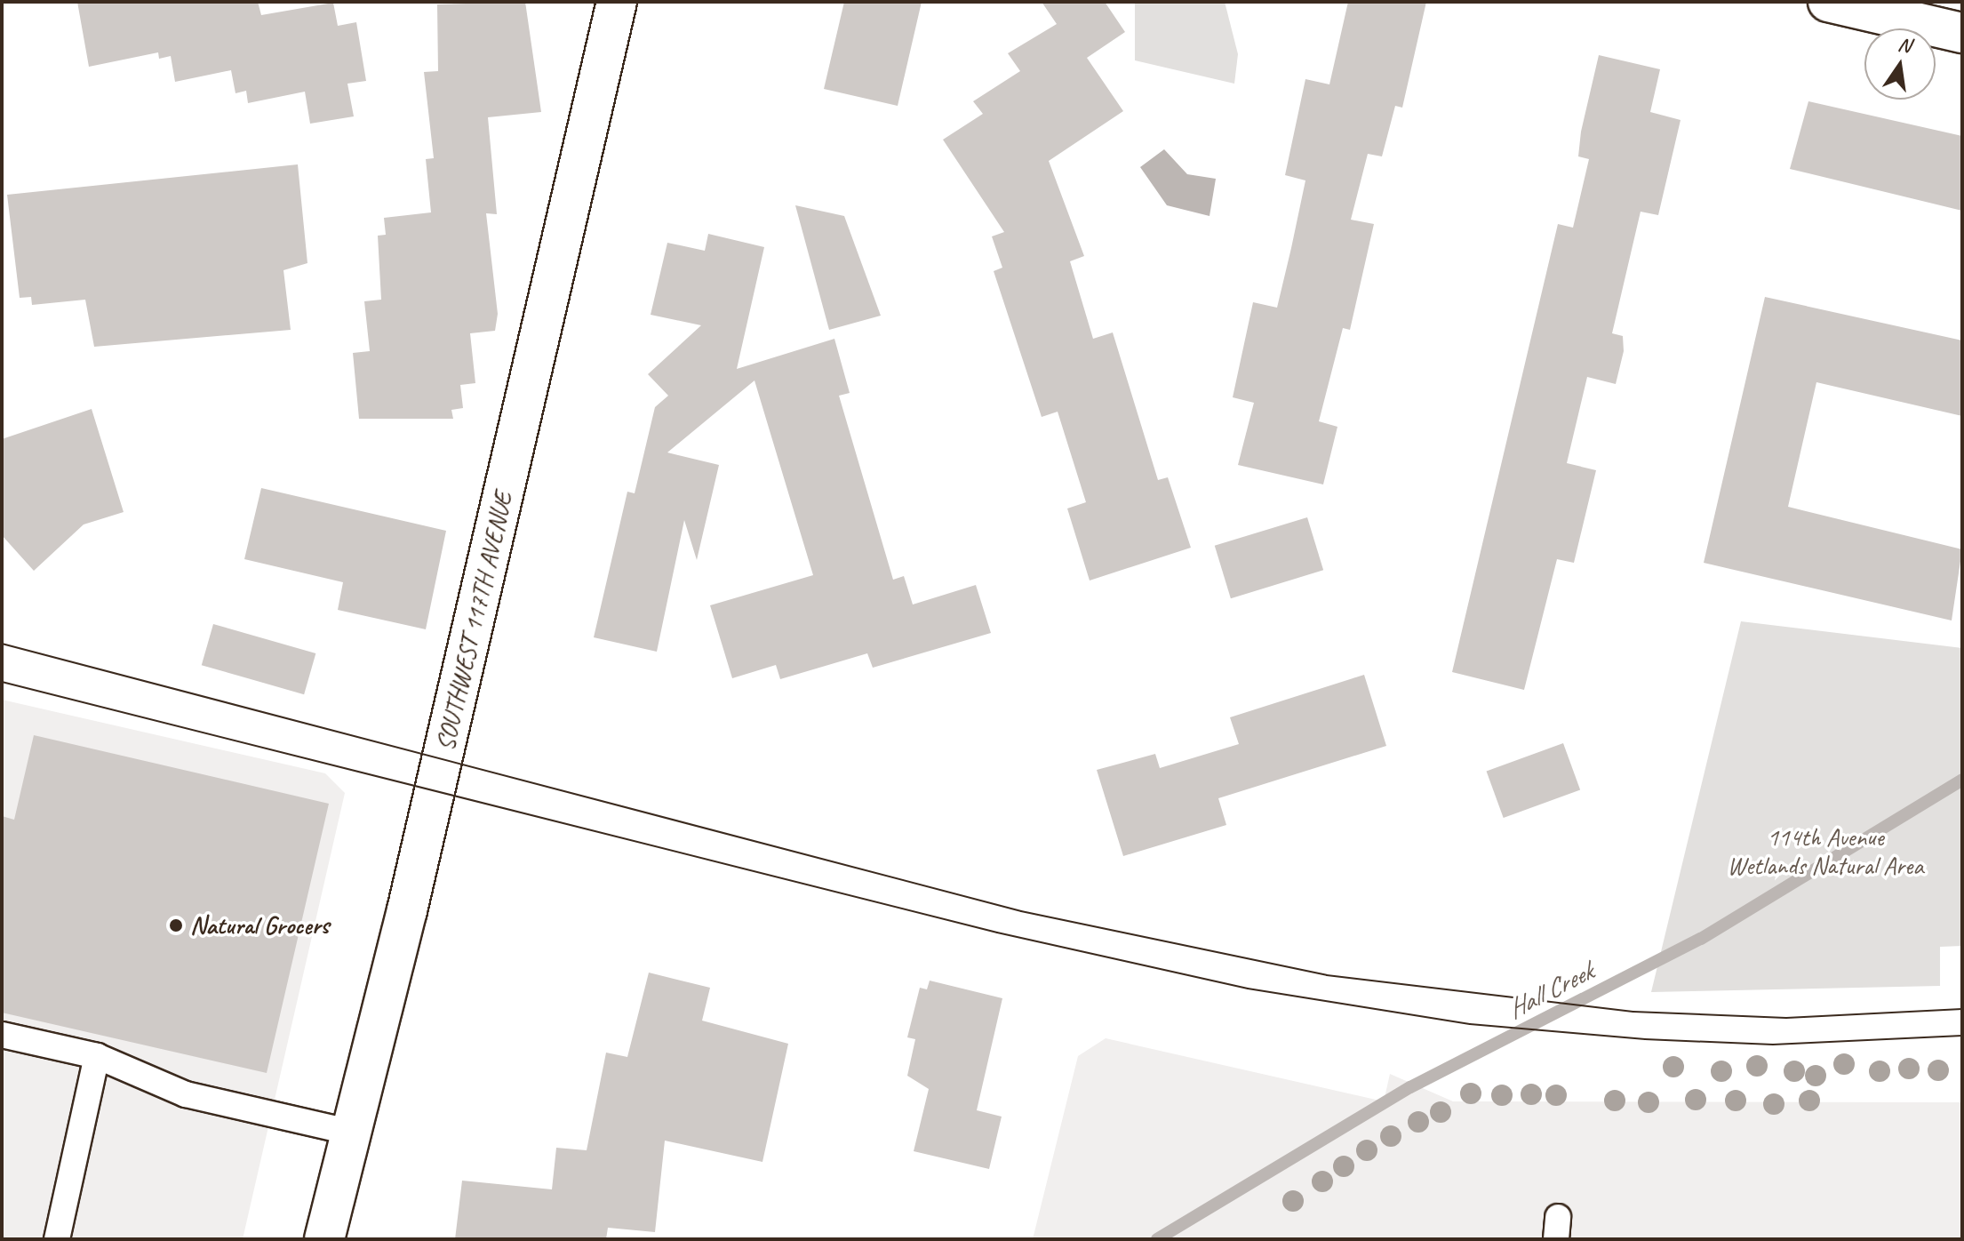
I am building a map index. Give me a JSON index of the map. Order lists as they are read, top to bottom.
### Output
{
  "streets": {
    "street": ["SOUTHWEST 117TH AVENUE"]
  },
  "water": ["Hall Creek"],
  "parks": ["114th Avenue Wetlands Natural Area"],
  "places": ["Natural Grocers"],
  "north": "top"
}
